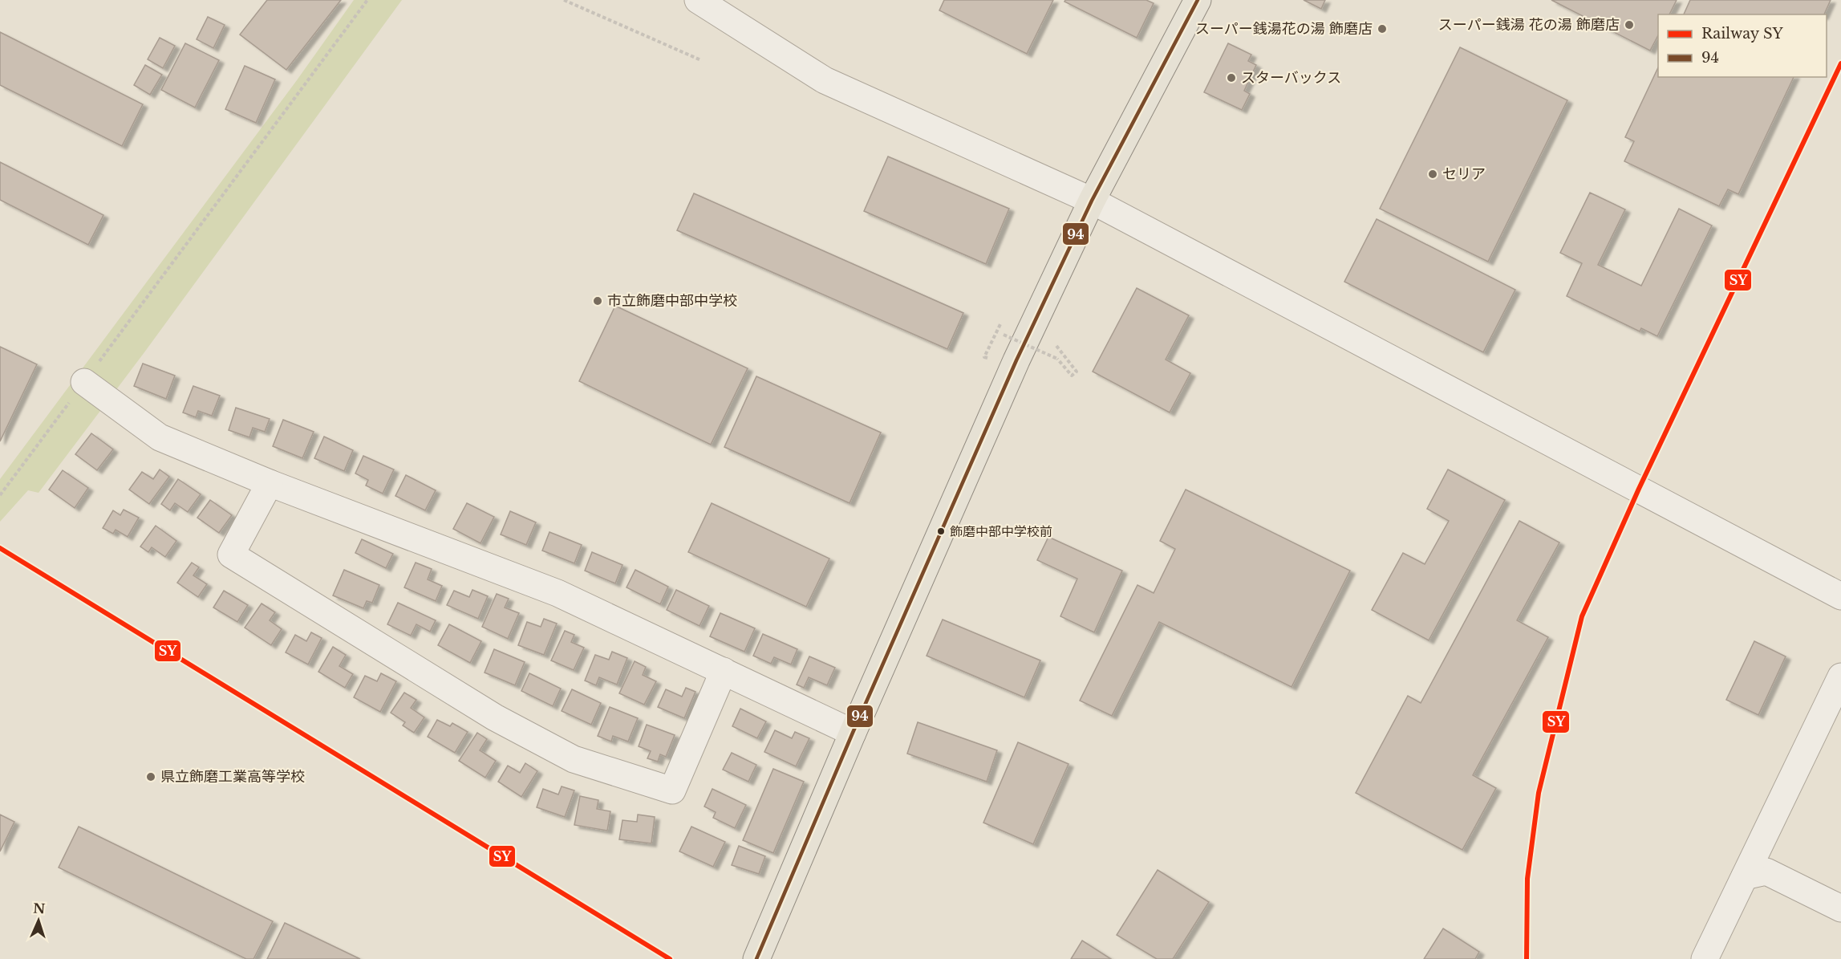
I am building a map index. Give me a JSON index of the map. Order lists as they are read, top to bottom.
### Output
{
  "places": [
    "スーパー銭湯 花の湯 飾磨店",
    "スーパー銭湯花の湯 飾磨店",
    "スターバックス",
    "セリア",
    "市立飾磨中部中学校",
    "飾磨中部中学校前",
    "県立飾磨工業高等学校"
  ],
  "lines": ["transit line 94", "rail line SY"],
  "legend": ["Railway SY", "94"],
  "north": "top"
}
